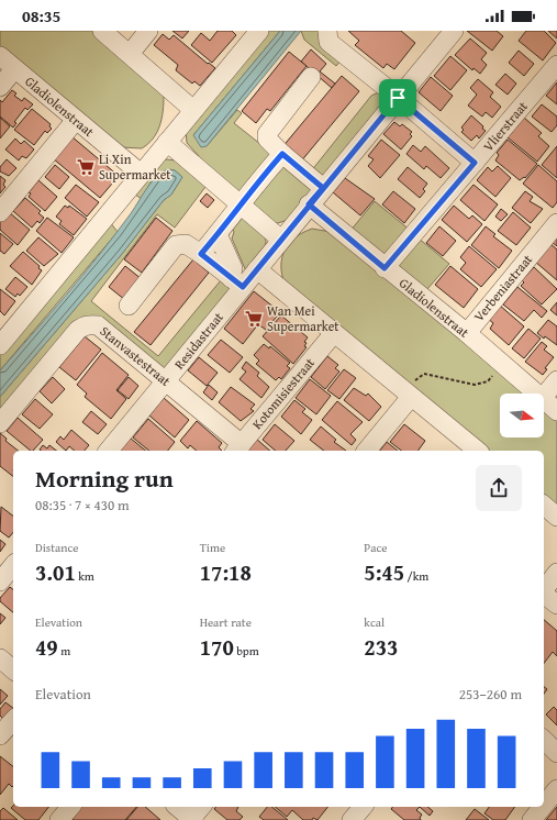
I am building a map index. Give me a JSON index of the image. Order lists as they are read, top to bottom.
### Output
{
  "streets": {
    "street": [
      "Gladiolenstraat",
      "Vlierstraat",
      "Verbeniastraat",
      "Residastraat",
      "Stanvastestraat",
      "Kotomisiestraat"
    ]
  },
  "crossings": [
    ["Gladiolenstraat", "Vlierstraat"],
    ["Gladiolenstraat", "Verbeniastraat"],
    ["Gladiolenstraat", "Residastraat"],
    ["Residastraat", "Stanvastestraat"],
    ["Stanvastestraat", "Kotomisiestraat"]
  ],
  "places": {
    "supermarket": ["Li Xin Supermarket", "Wan Mei Supermarket"]
  },
  "north": "right",
  "page": {
    "status": "08:35",
    "heading": ["Morning run", "08:35 · 7 × 430 m"],
    "stats": [
      ["Distance", "3.01 km"],
      ["Time", "17:18"],
      ["Pace", "5:45 /km"],
      ["Elevation", "49 m"],
      ["Heart rate", "170 bpm"],
      ["kcal", "233"]
    ],
    "chart": ["Elevation", "253–260 m"]
  }
}
